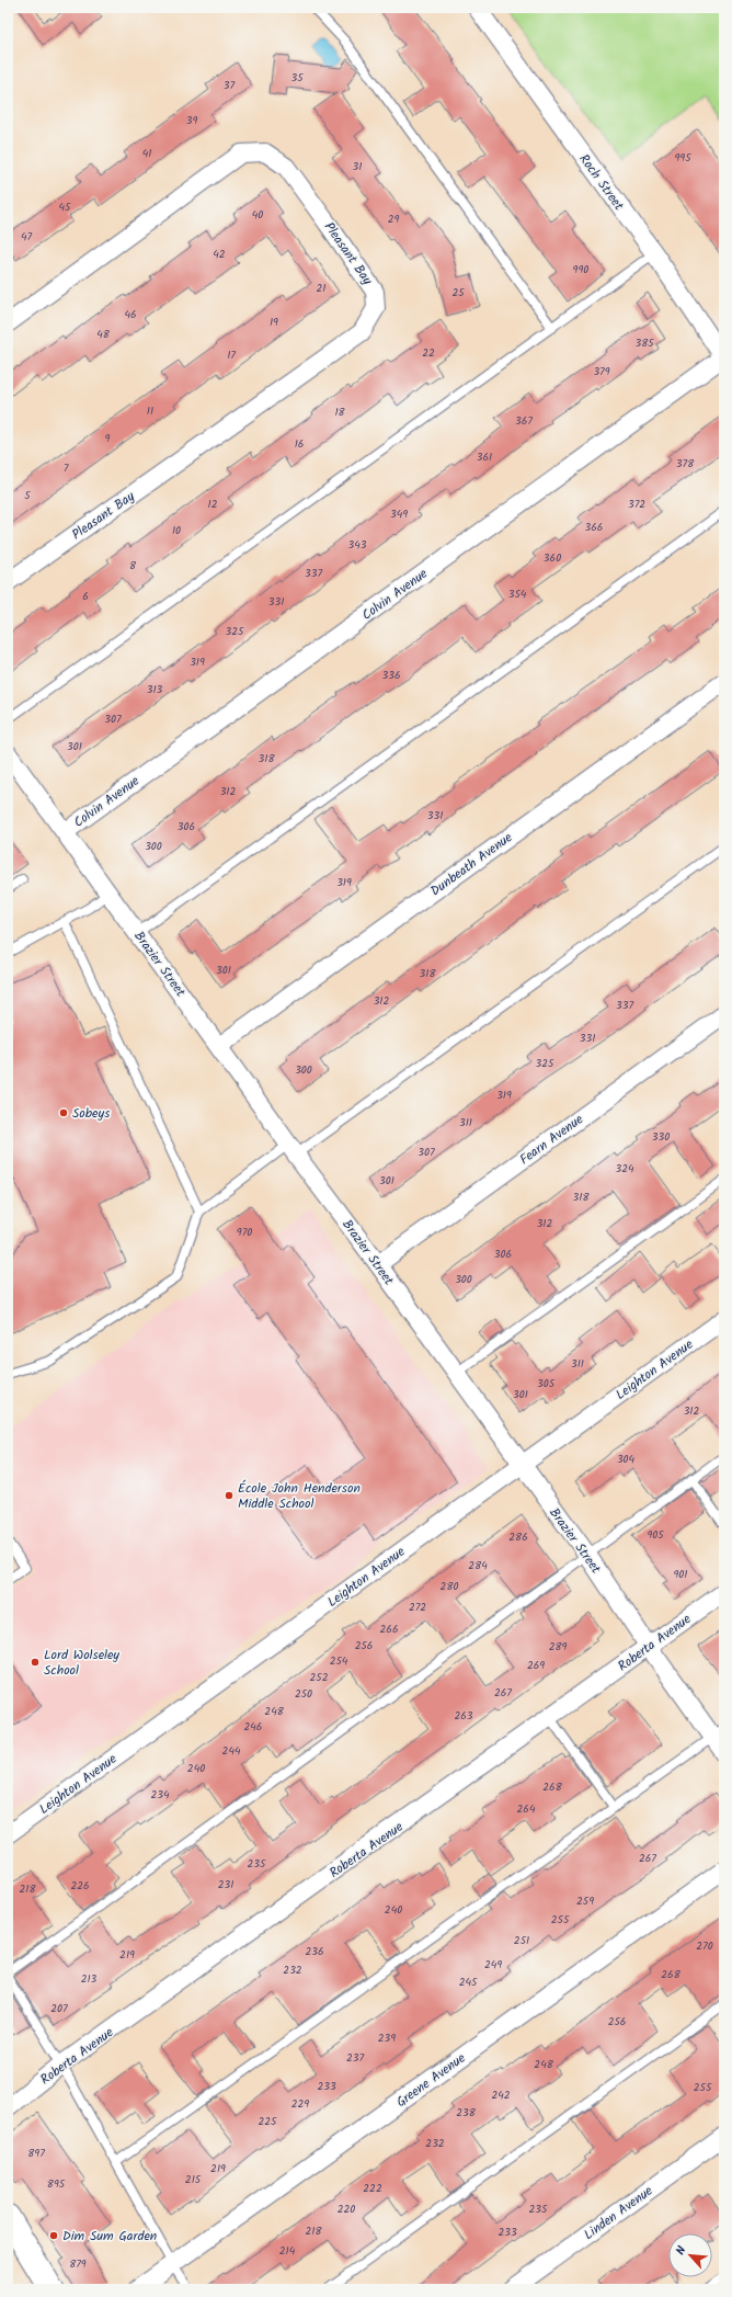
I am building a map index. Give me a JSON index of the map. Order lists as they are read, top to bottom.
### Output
{
  "streets": {
    "street": [
      "Roch Street",
      "Pleasant Bay",
      "Colvin Avenue",
      "Dunbeath Avenue",
      "Brazier Street",
      "Fearn Avenue",
      "Leighton Avenue",
      "Roberta Avenue",
      "Greene Avenue",
      "Linden Avenue"
    ]
  },
  "crossings": [
    ["Roch Street", "Colvin Avenue"],
    ["Colvin Avenue", "Brazier Street"],
    ["Dunbeath Avenue", "Brazier Street"],
    ["Brazier Street", "Fearn Avenue"],
    ["Brazier Street", "Leighton Avenue"],
    ["Brazier Street", "Roberta Avenue"]
  ],
  "places": [
    "Sobeys",
    "École John Henderson Middle School",
    "Lord Wolseley School",
    "Dim Sum Garden"
  ],
  "house_numbers": [
    "35",
    "37",
    "39",
    "41",
    "995",
    "31",
    "45",
    "40",
    "29",
    "47",
    "42",
    "990",
    "21",
    "25",
    "46",
    "19",
    "48",
    "385",
    "22",
    "17",
    "379",
    "11",
    "18",
    "367",
    "9",
    "16",
    "361",
    "378",
    "7",
    "5",
    "12",
    "372",
    "349",
    "366",
    "10",
    "343",
    "360",
    "8",
    "337",
    "354",
    "6",
    "331",
    "325",
    "319",
    "336",
    "313",
    "307",
    "301",
    "318",
    "312",
    "331",
    "306",
    "300",
    "319",
    "301",
    "318",
    "312",
    "337",
    "331",
    "325",
    "300",
    "319",
    "311",
    "330",
    "307",
    "324",
    "301",
    "318",
    "312",
    "970",
    "306",
    "300",
    "311",
    "305",
    "301",
    "312",
    "304",
    "905",
    "286",
    "284",
    "901",
    "280",
    "272",
    "266",
    "256",
    "289",
    "254",
    "269",
    "252",
    "267",
    "250",
    "248",
    "263",
    "246",
    "244",
    "240",
    "268",
    "234",
    "264",
    "267",
    "235",
    "231",
    "226",
    "218",
    "259",
    "240",
    "255",
    "251",
    "270",
    "236",
    "219",
    "249",
    "232",
    "268",
    "213",
    "245",
    "207",
    "256",
    "239",
    "237",
    "248",
    "233",
    "255",
    "242",
    "229",
    "238",
    "225",
    "232",
    "897",
    "219",
    "215",
    "895",
    "222",
    "220",
    "235",
    "218",
    "233",
    "214",
    "879"
  ],
  "north": "top left"
}
